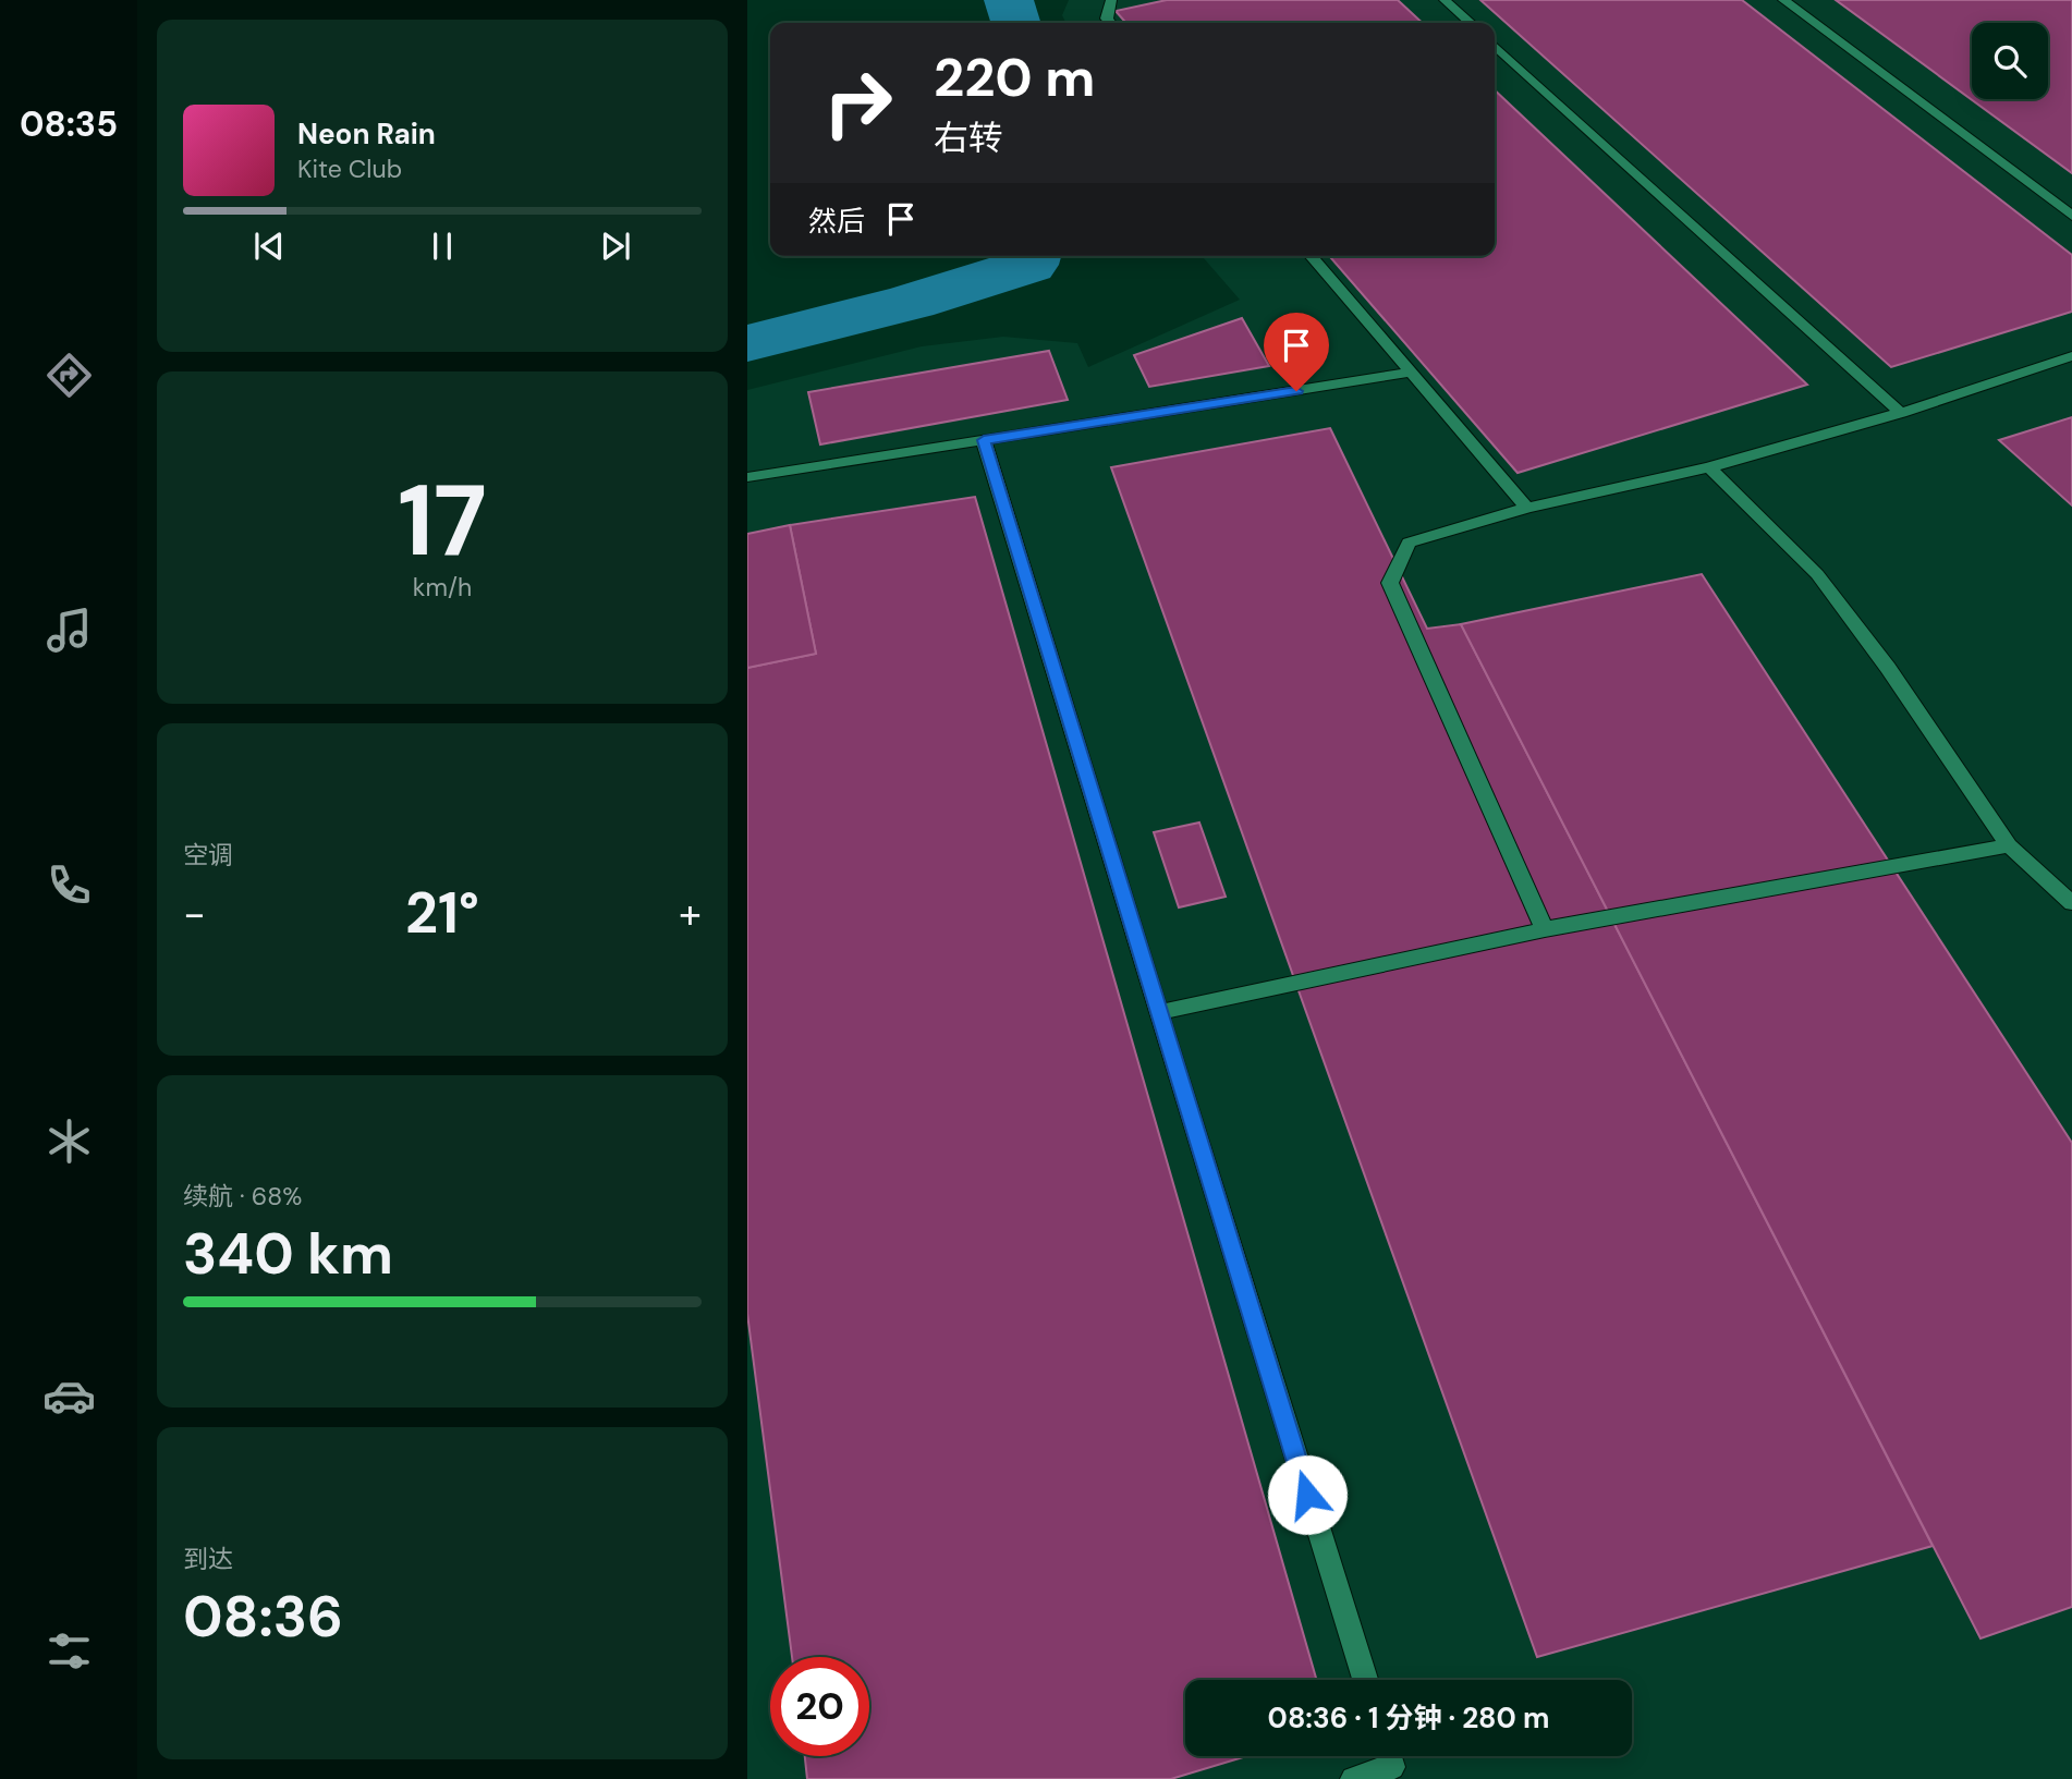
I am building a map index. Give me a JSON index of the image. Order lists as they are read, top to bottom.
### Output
{
  "page": {
    "tabs": "08:35",
    "turn": ["220 m", "右转"],
    "song": ["Neon Rain", "Kite Club"],
    "then": "然后",
    "tile": [
      ["17", "km/h"],
      "空调",
      ["续航 · 68%", "340 km"],
      ["到达", "08:36"]
    ],
    "heat": ["−", "21°", "+"],
    "limit": "20",
    "trip": "08:36 · 1 分钟 · 280 m"
  }
}
